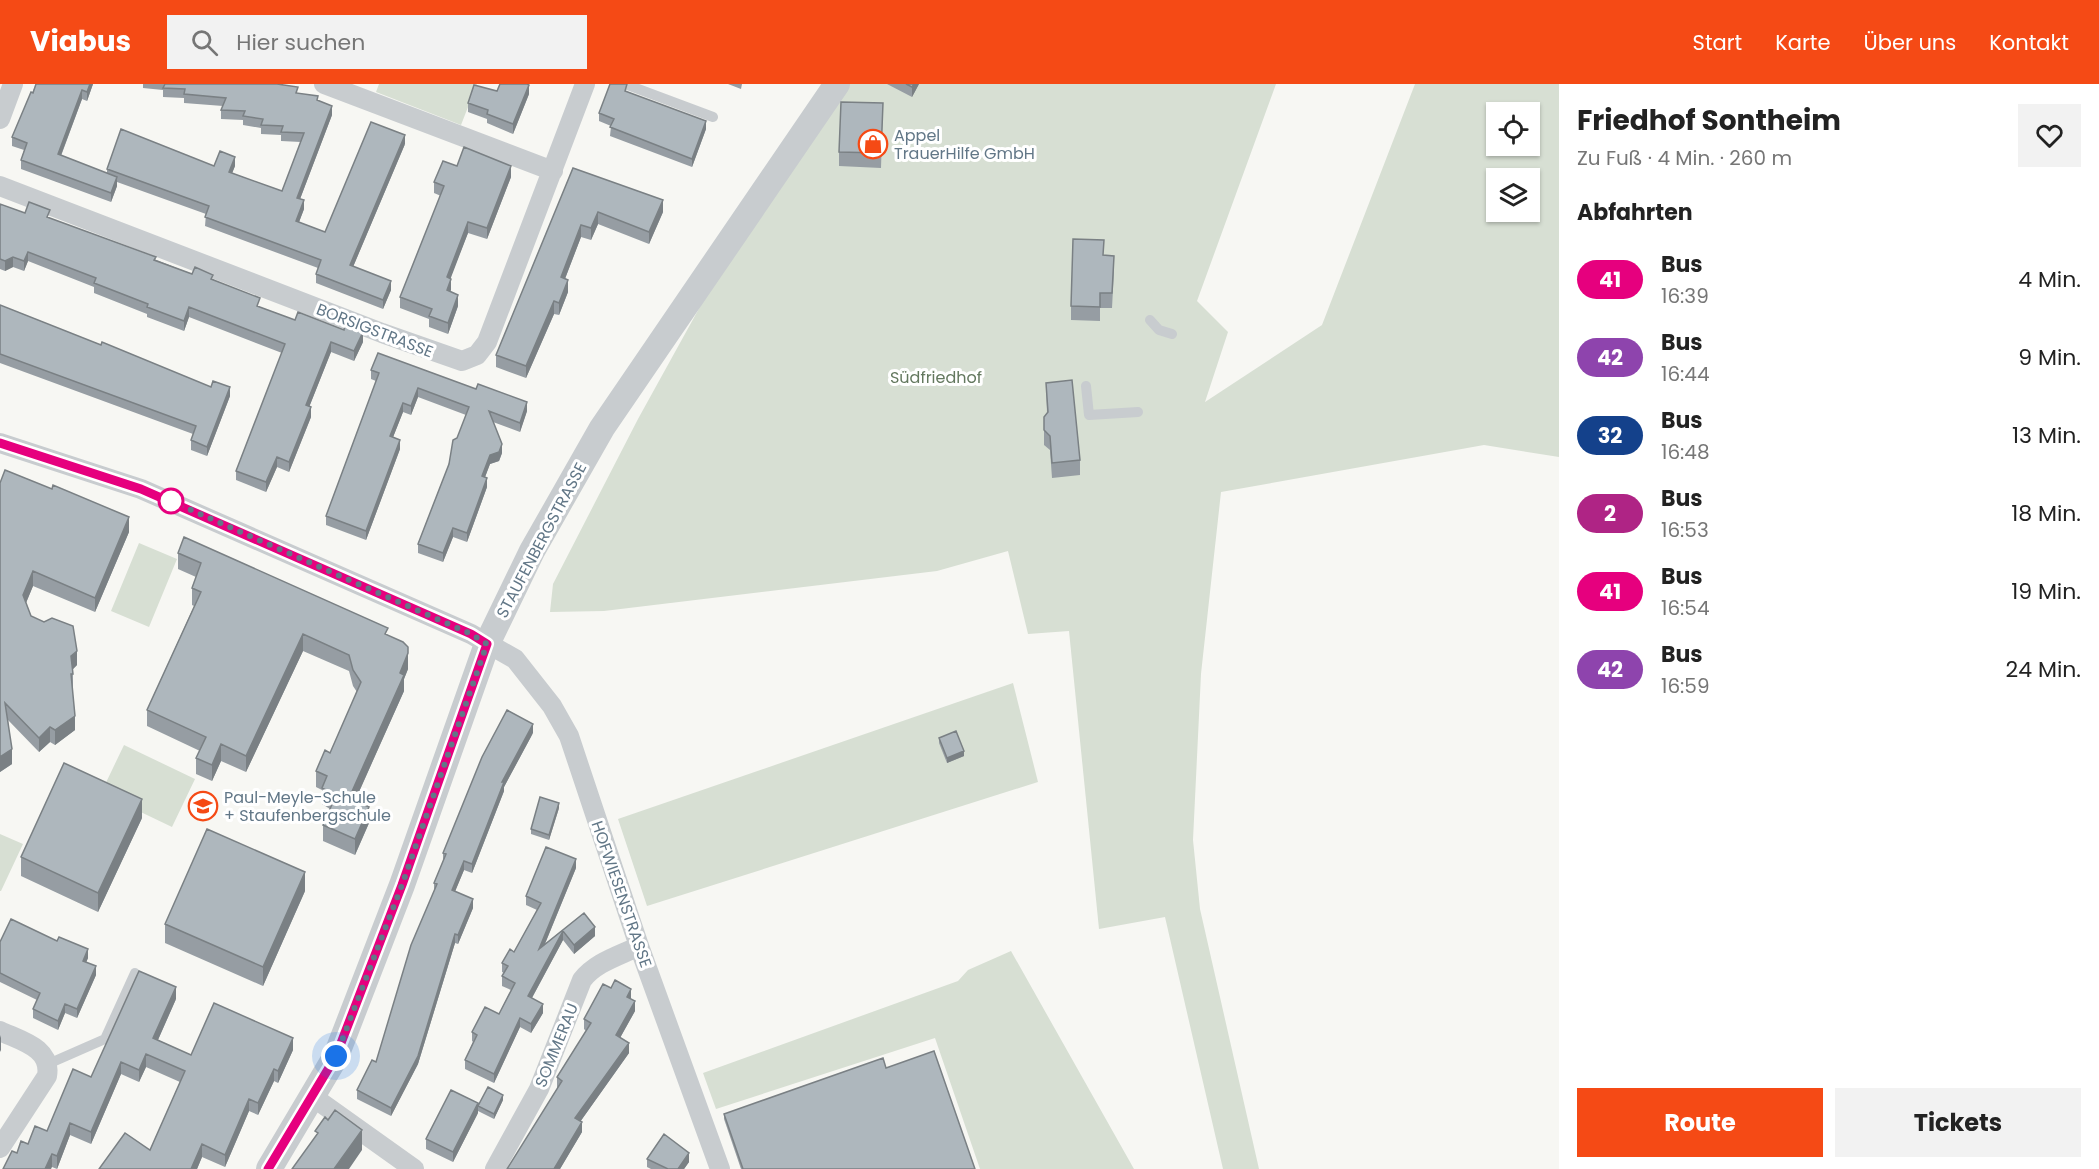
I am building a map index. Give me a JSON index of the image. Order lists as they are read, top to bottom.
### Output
{
  "streets": {
    "street": [
      "BORSIGSTRASSE",
      "STAUFENBERGSTRASSE",
      "HOFWIESENSTRASSE",
      "SOMMERAU"
    ]
  },
  "crossings": [
    ["STAUFENBERGSTRASSE", "HOFWIESENSTRASSE"],
    ["HOFWIESENSTRASSE", "SOMMERAU"]
  ],
  "parks": ["Südfriedhof"],
  "places": {
    "shop": ["Appel TrauerHilfe GmbH"],
    "school or university": ["Paul-Meyle-Schule + Staufenbergschule"]
  },
  "lines": ["bus line 41"],
  "page": {
    "header": "Viabus",
    "search": "Hier suchen",
    "nav": [
      "Start",
      "Karte",
      "Über uns",
      "Kontakt"
    ],
    "heading": [
      ["Friedhof Sontheim", "Zu Fuß · 4 Min. · 260 m"],
      "Abfahrten"
    ],
    "list": [
      {
        "mark": "41",
        "name": "Bus",
        "note": "16:39",
        "value": "4 Min."
      },
      {
        "mark": "42",
        "name": "Bus",
        "note": "16:44",
        "value": "9 Min."
      },
      {
        "mark": "32",
        "name": "Bus",
        "note": "16:48",
        "value": "13 Min."
      },
      {
        "mark": "2",
        "name": "Bus",
        "note": "16:53",
        "value": "18 Min."
      },
      {
        "mark": "41",
        "name": "Bus",
        "note": "16:54",
        "value": "19 Min."
      },
      {
        "mark": "42",
        "name": "Bus",
        "note": "16:59",
        "value": "24 Min."
      }
    ],
    "buttons": ["Route", "Tickets"]
  }
}
